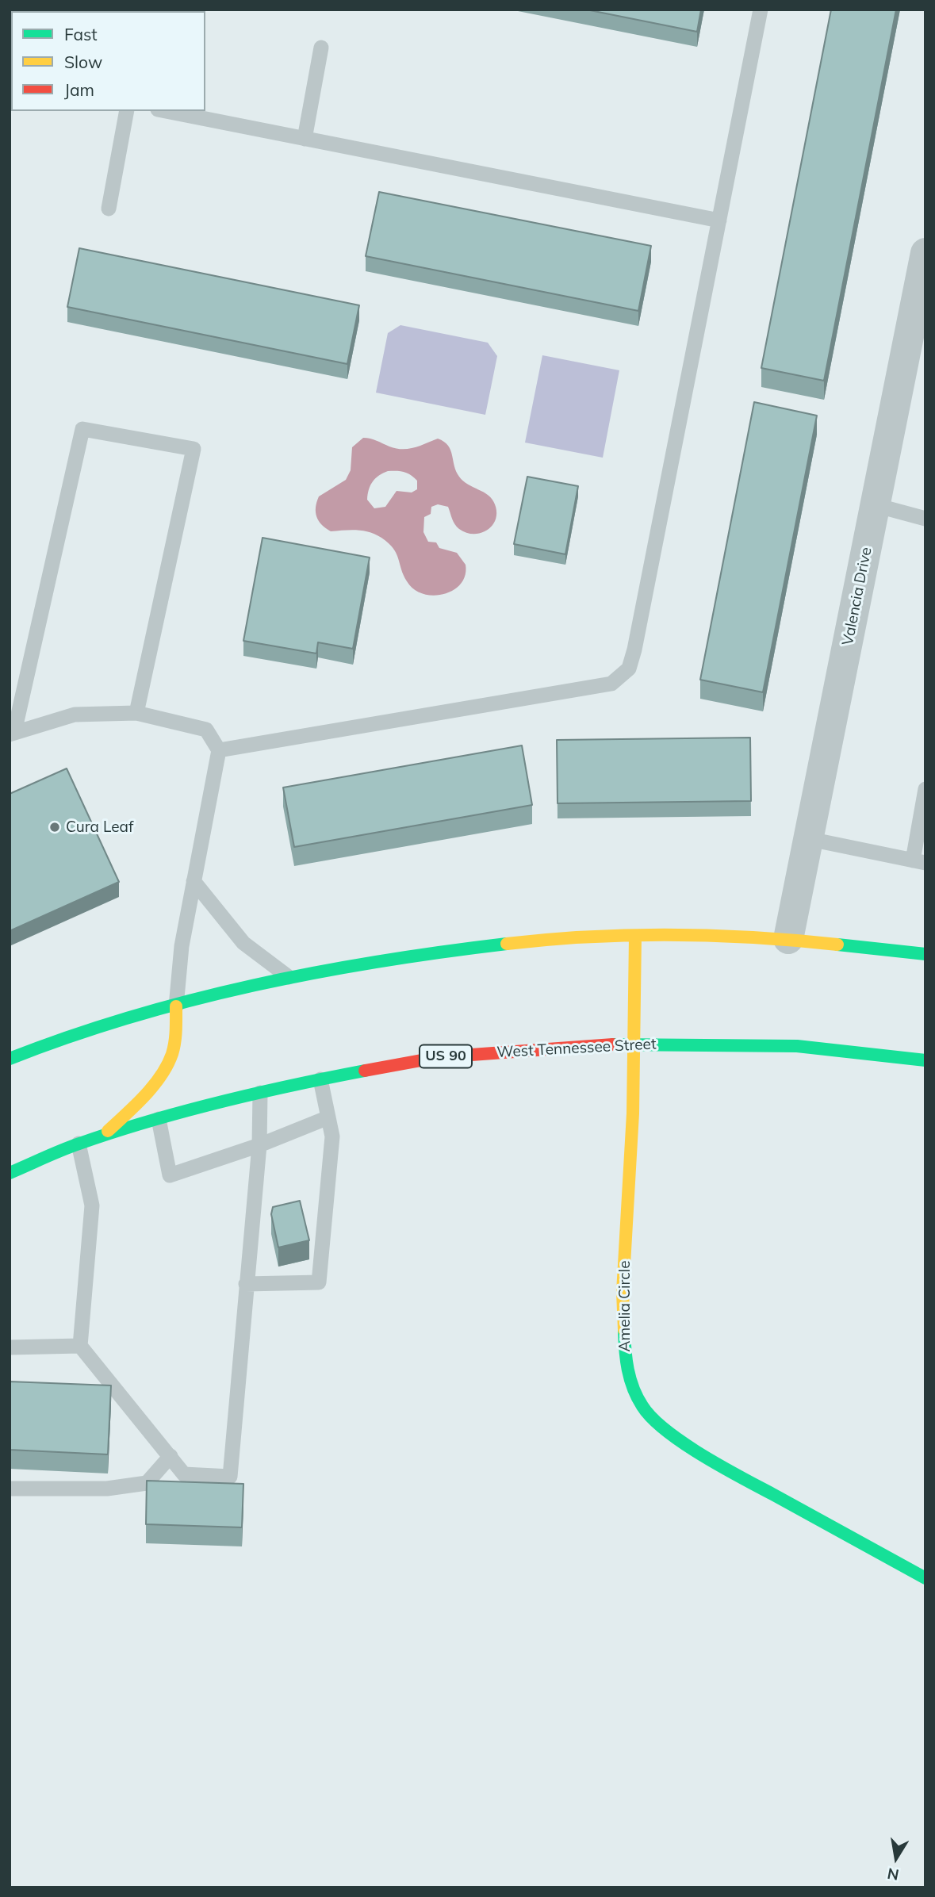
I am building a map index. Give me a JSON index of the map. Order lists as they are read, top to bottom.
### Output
{
  "streets": {
    "main road": ["West Tennessee Street", "US 90", "Amelia Circle"],
    "street": ["Valencia Drive"]
  },
  "crossings": [
    ["West Tennessee Street", "Amelia Circle"]
  ],
  "places": ["Cura Leaf"],
  "legend": ["Fast", "Slow", "Jam"],
  "north": "bottom"
}
